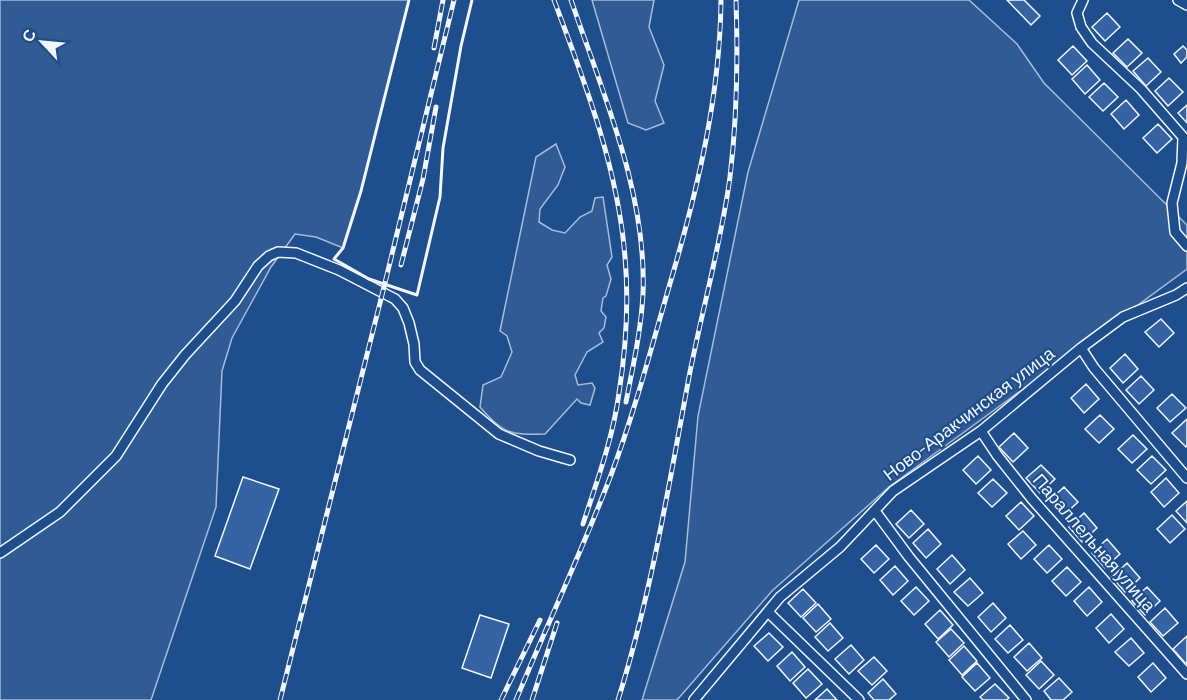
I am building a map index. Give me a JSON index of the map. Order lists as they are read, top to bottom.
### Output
{
  "streets": {
    "street": ["Ново-Аракчинская улица", "Параллельная улица"]
  },
  "crossings": [
    ["Ново-Аракчинская улица", "Параллельная улица"]
  ],
  "north": "top left"
}
